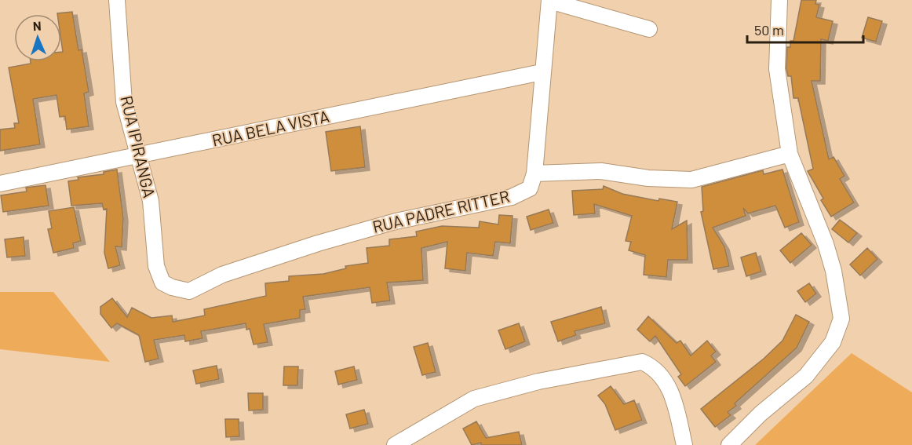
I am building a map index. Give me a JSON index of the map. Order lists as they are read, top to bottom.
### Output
{
  "streets": {
    "street": ["RUA BELA VISTA", "RUA IPIRANGA", "RUA PADRE RITTER"]
  },
  "crossings": [
    ["RUA BELA VISTA", "RUA IPIRANGA"],
    ["RUA IPIRANGA", "RUA PADRE RITTER"]
  ],
  "scale_bar": "50 m",
  "north": "top"
}
